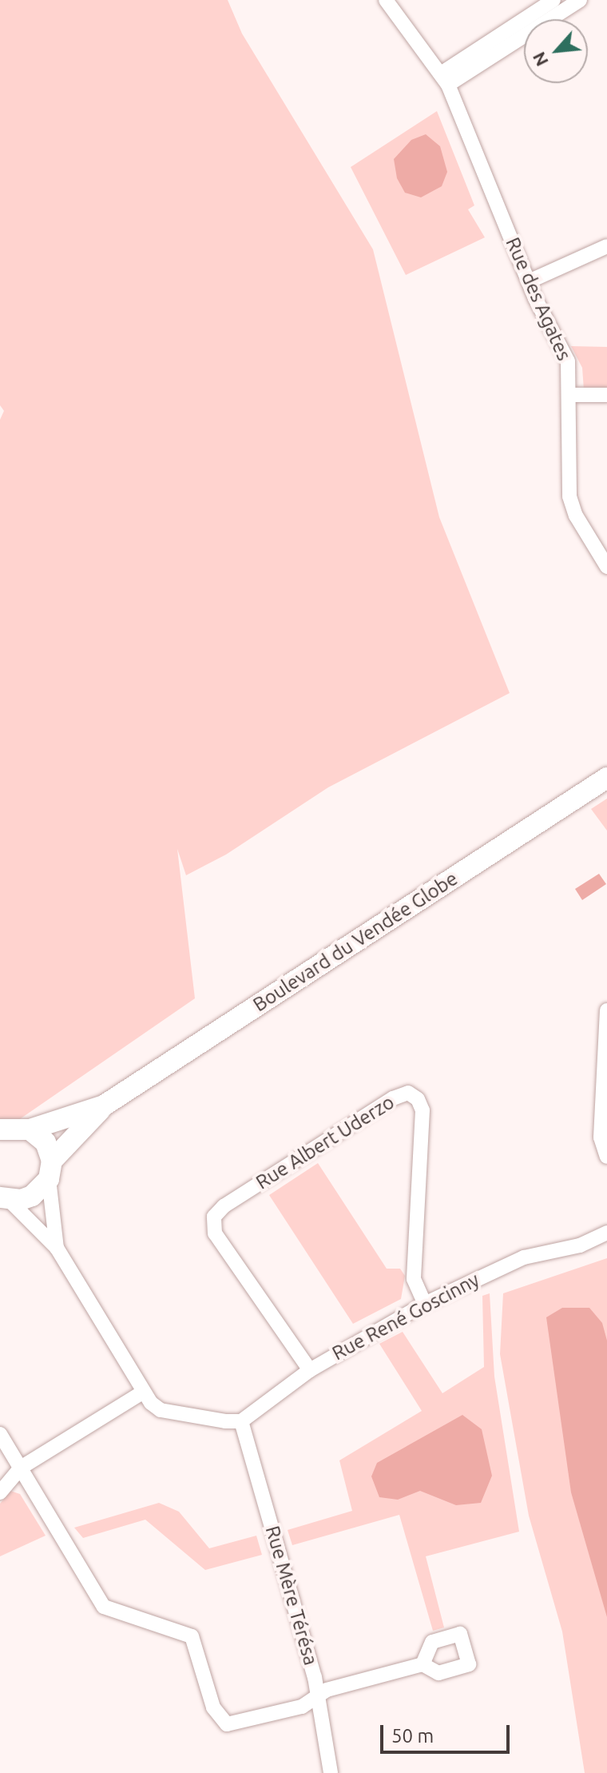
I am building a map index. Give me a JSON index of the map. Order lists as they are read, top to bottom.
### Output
{
  "streets": {
    "main road": ["Boulevard du Vendée Globe"],
    "street": [
      "Rue des Agates",
      "Rue Albert Uderzo",
      "Rue René Goscinny",
      "Rue Mère Térésa"
    ]
  },
  "crossings": [
    ["Rue Albert Uderzo", "Rue René Goscinny"],
    ["Rue René Goscinny", "Rue Mère Térésa"]
  ],
  "scale_bar": "50 m",
  "north": "bottom left"
}
